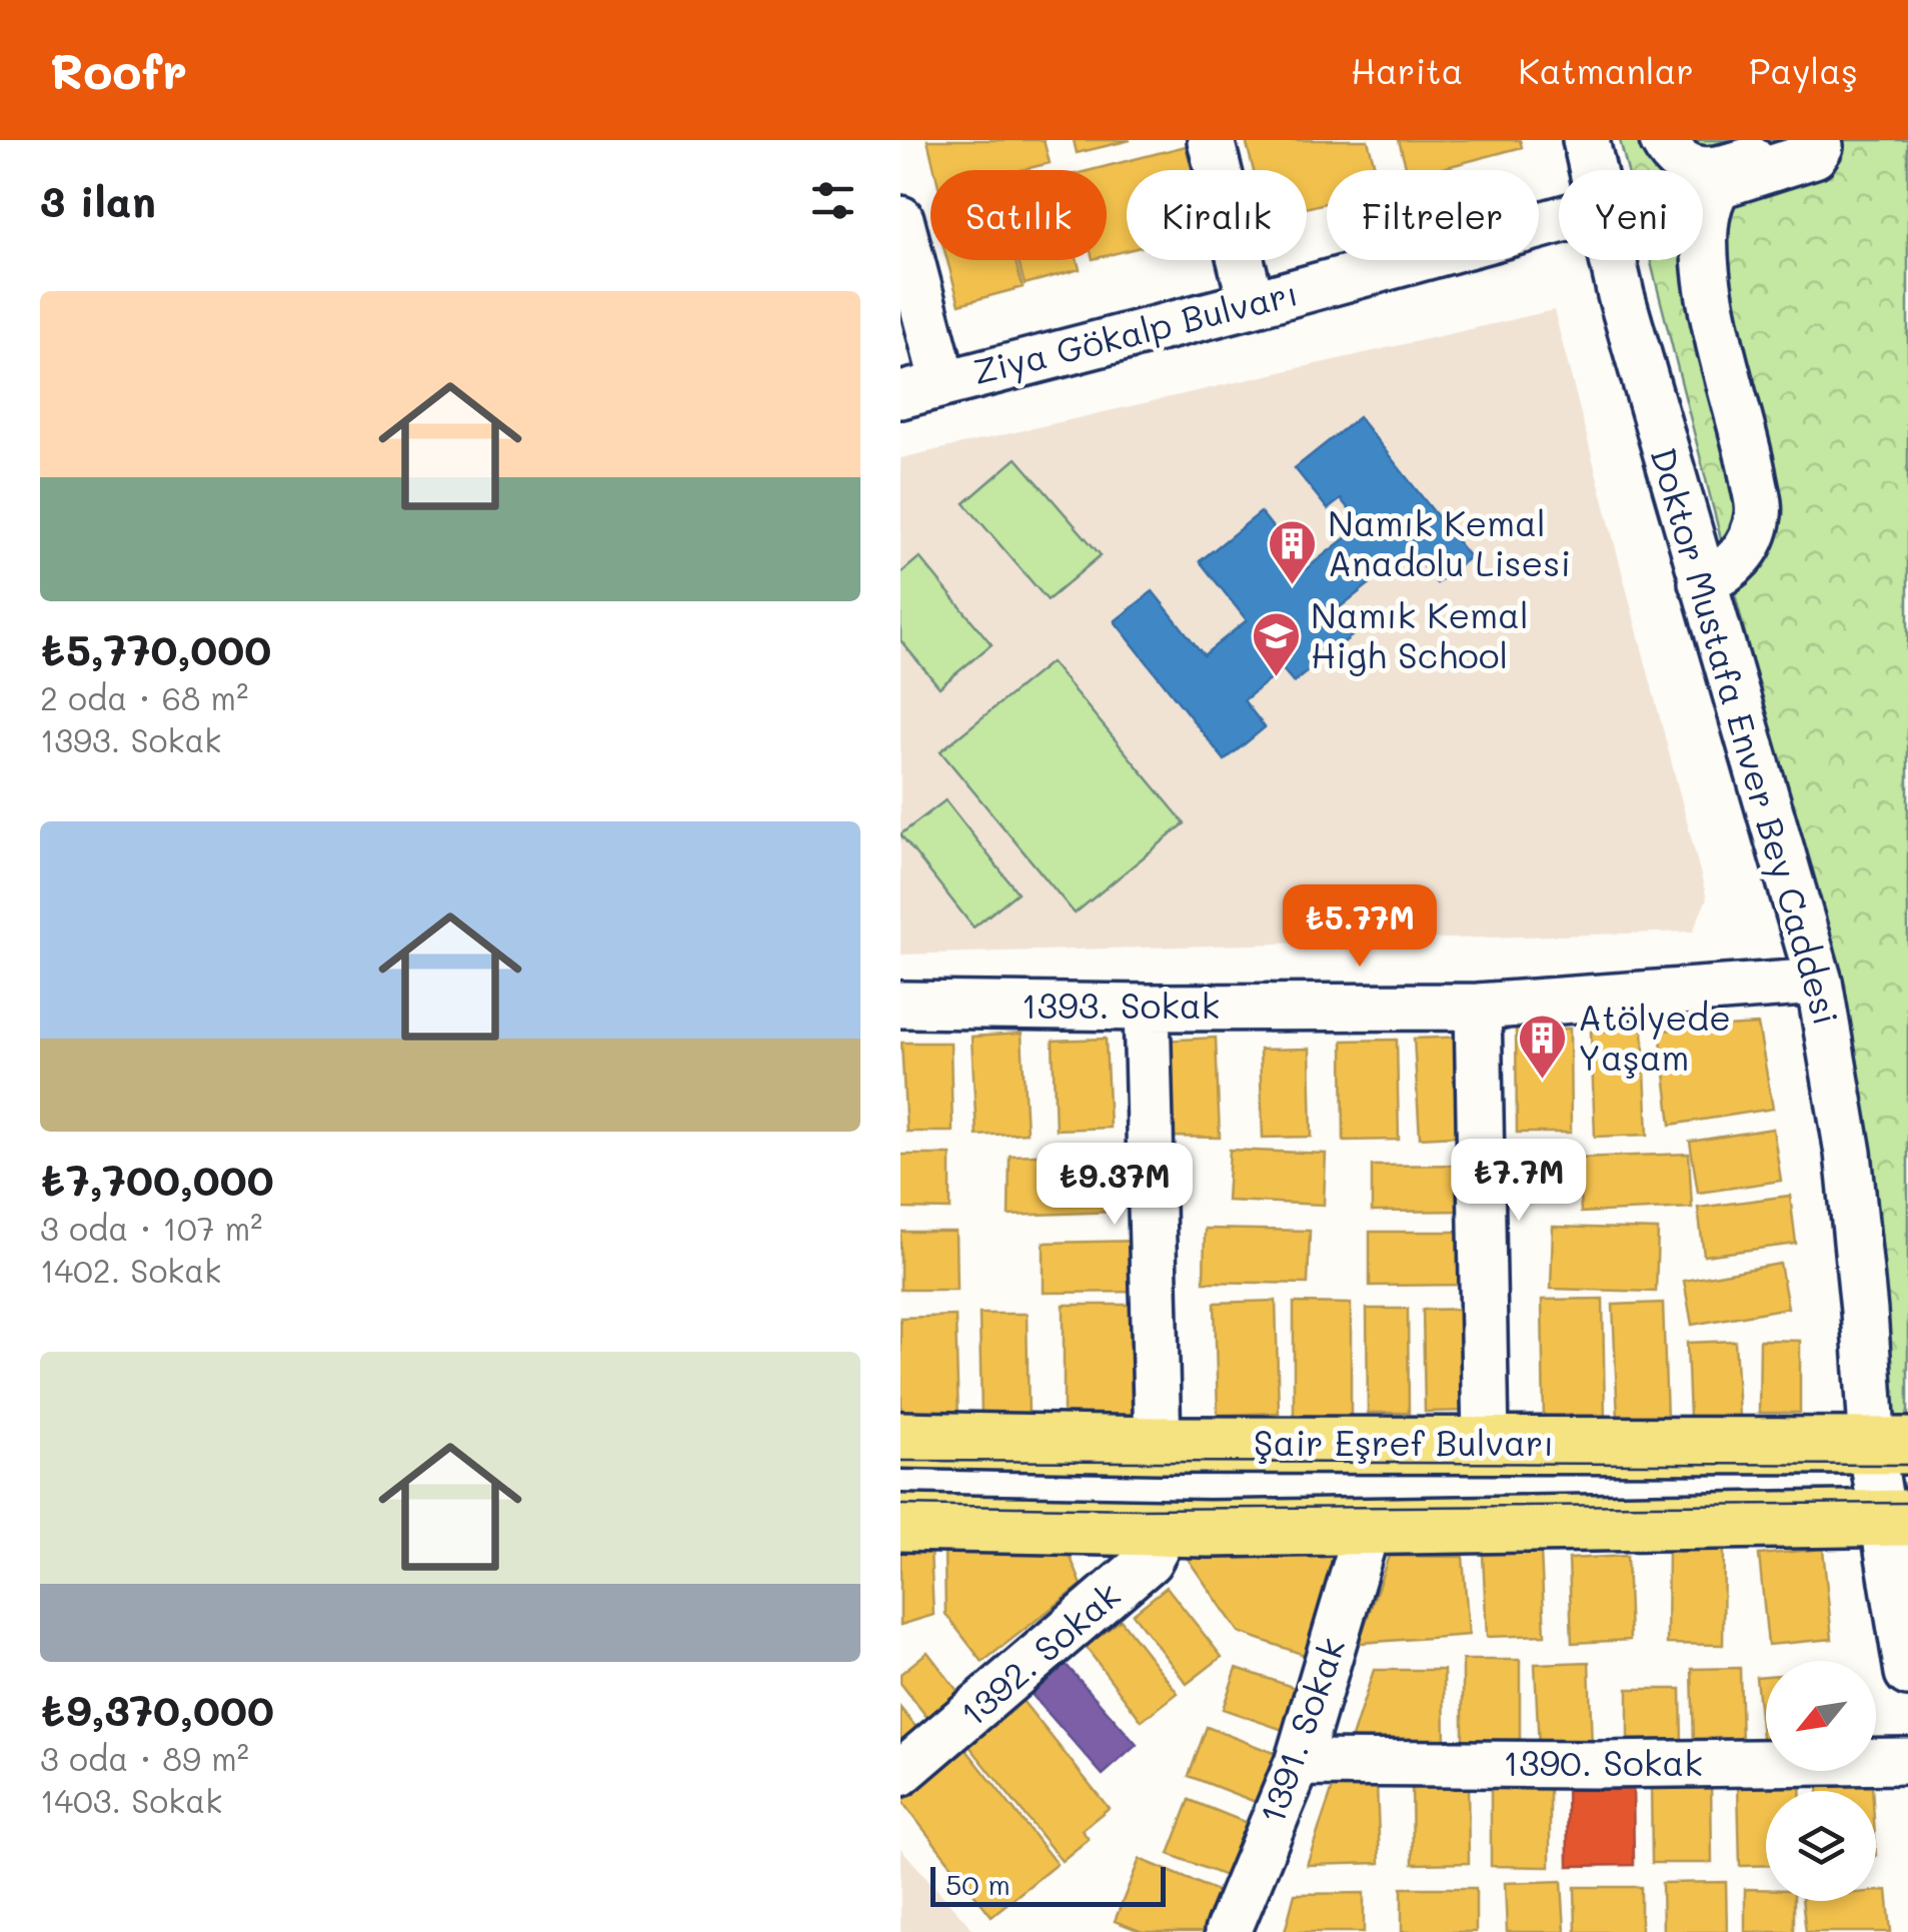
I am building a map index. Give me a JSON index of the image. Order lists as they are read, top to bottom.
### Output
{
  "streets": {
    "main road": ["Şair Eşref Bulvarı"],
    "street": [
      "Ziya Gökalp Bulvarı",
      "Doktor Mustafa Enver Bey Caddesi",
      "1393. Sokak",
      "1392. Sokak",
      "1391. Sokak",
      "1390. Sokak"
    ]
  },
  "crossings": [
    ["Doktor Mustafa Enver Bey Caddesi", "1393. Sokak"],
    ["Doktor Mustafa Enver Bey Caddesi", "Şair Eşref Bulvarı"],
    ["1391. Sokak", "1390. Sokak"]
  ],
  "places": {
    "building": ["Namık Kemal Anadolu Lisesi", "Atölyede Yaşam"],
    "school or university": ["Namık Kemal High School"]
  },
  "scale_bar": "50 m",
  "north": "bottom left",
  "page": {
    "header": "Roofr",
    "nav": ["Harita", "Katmanlar", "Paylaş"],
    "heading": "3 ilan",
    "chip": [
      "Satılık",
      "Kiralık",
      "Filtreler",
      "Yeni"
    ],
    "list": [
      {
        "name": "₺5,770,000",
        "note": "2 oda · 68 m² · 1393. Sokak"
      },
      {
        "name": "₺7,700,000",
        "note": "3 oda · 107 m² · 1402. Sokak"
      },
      {
        "name": "₺9,370,000",
        "note": "3 oda · 89 m² · 1403. Sokak"
      }
    ],
    "price": ["₺5.77M", "₺7.7M", "₺9.37M"],
    "scale": "50 m"
  }
}
